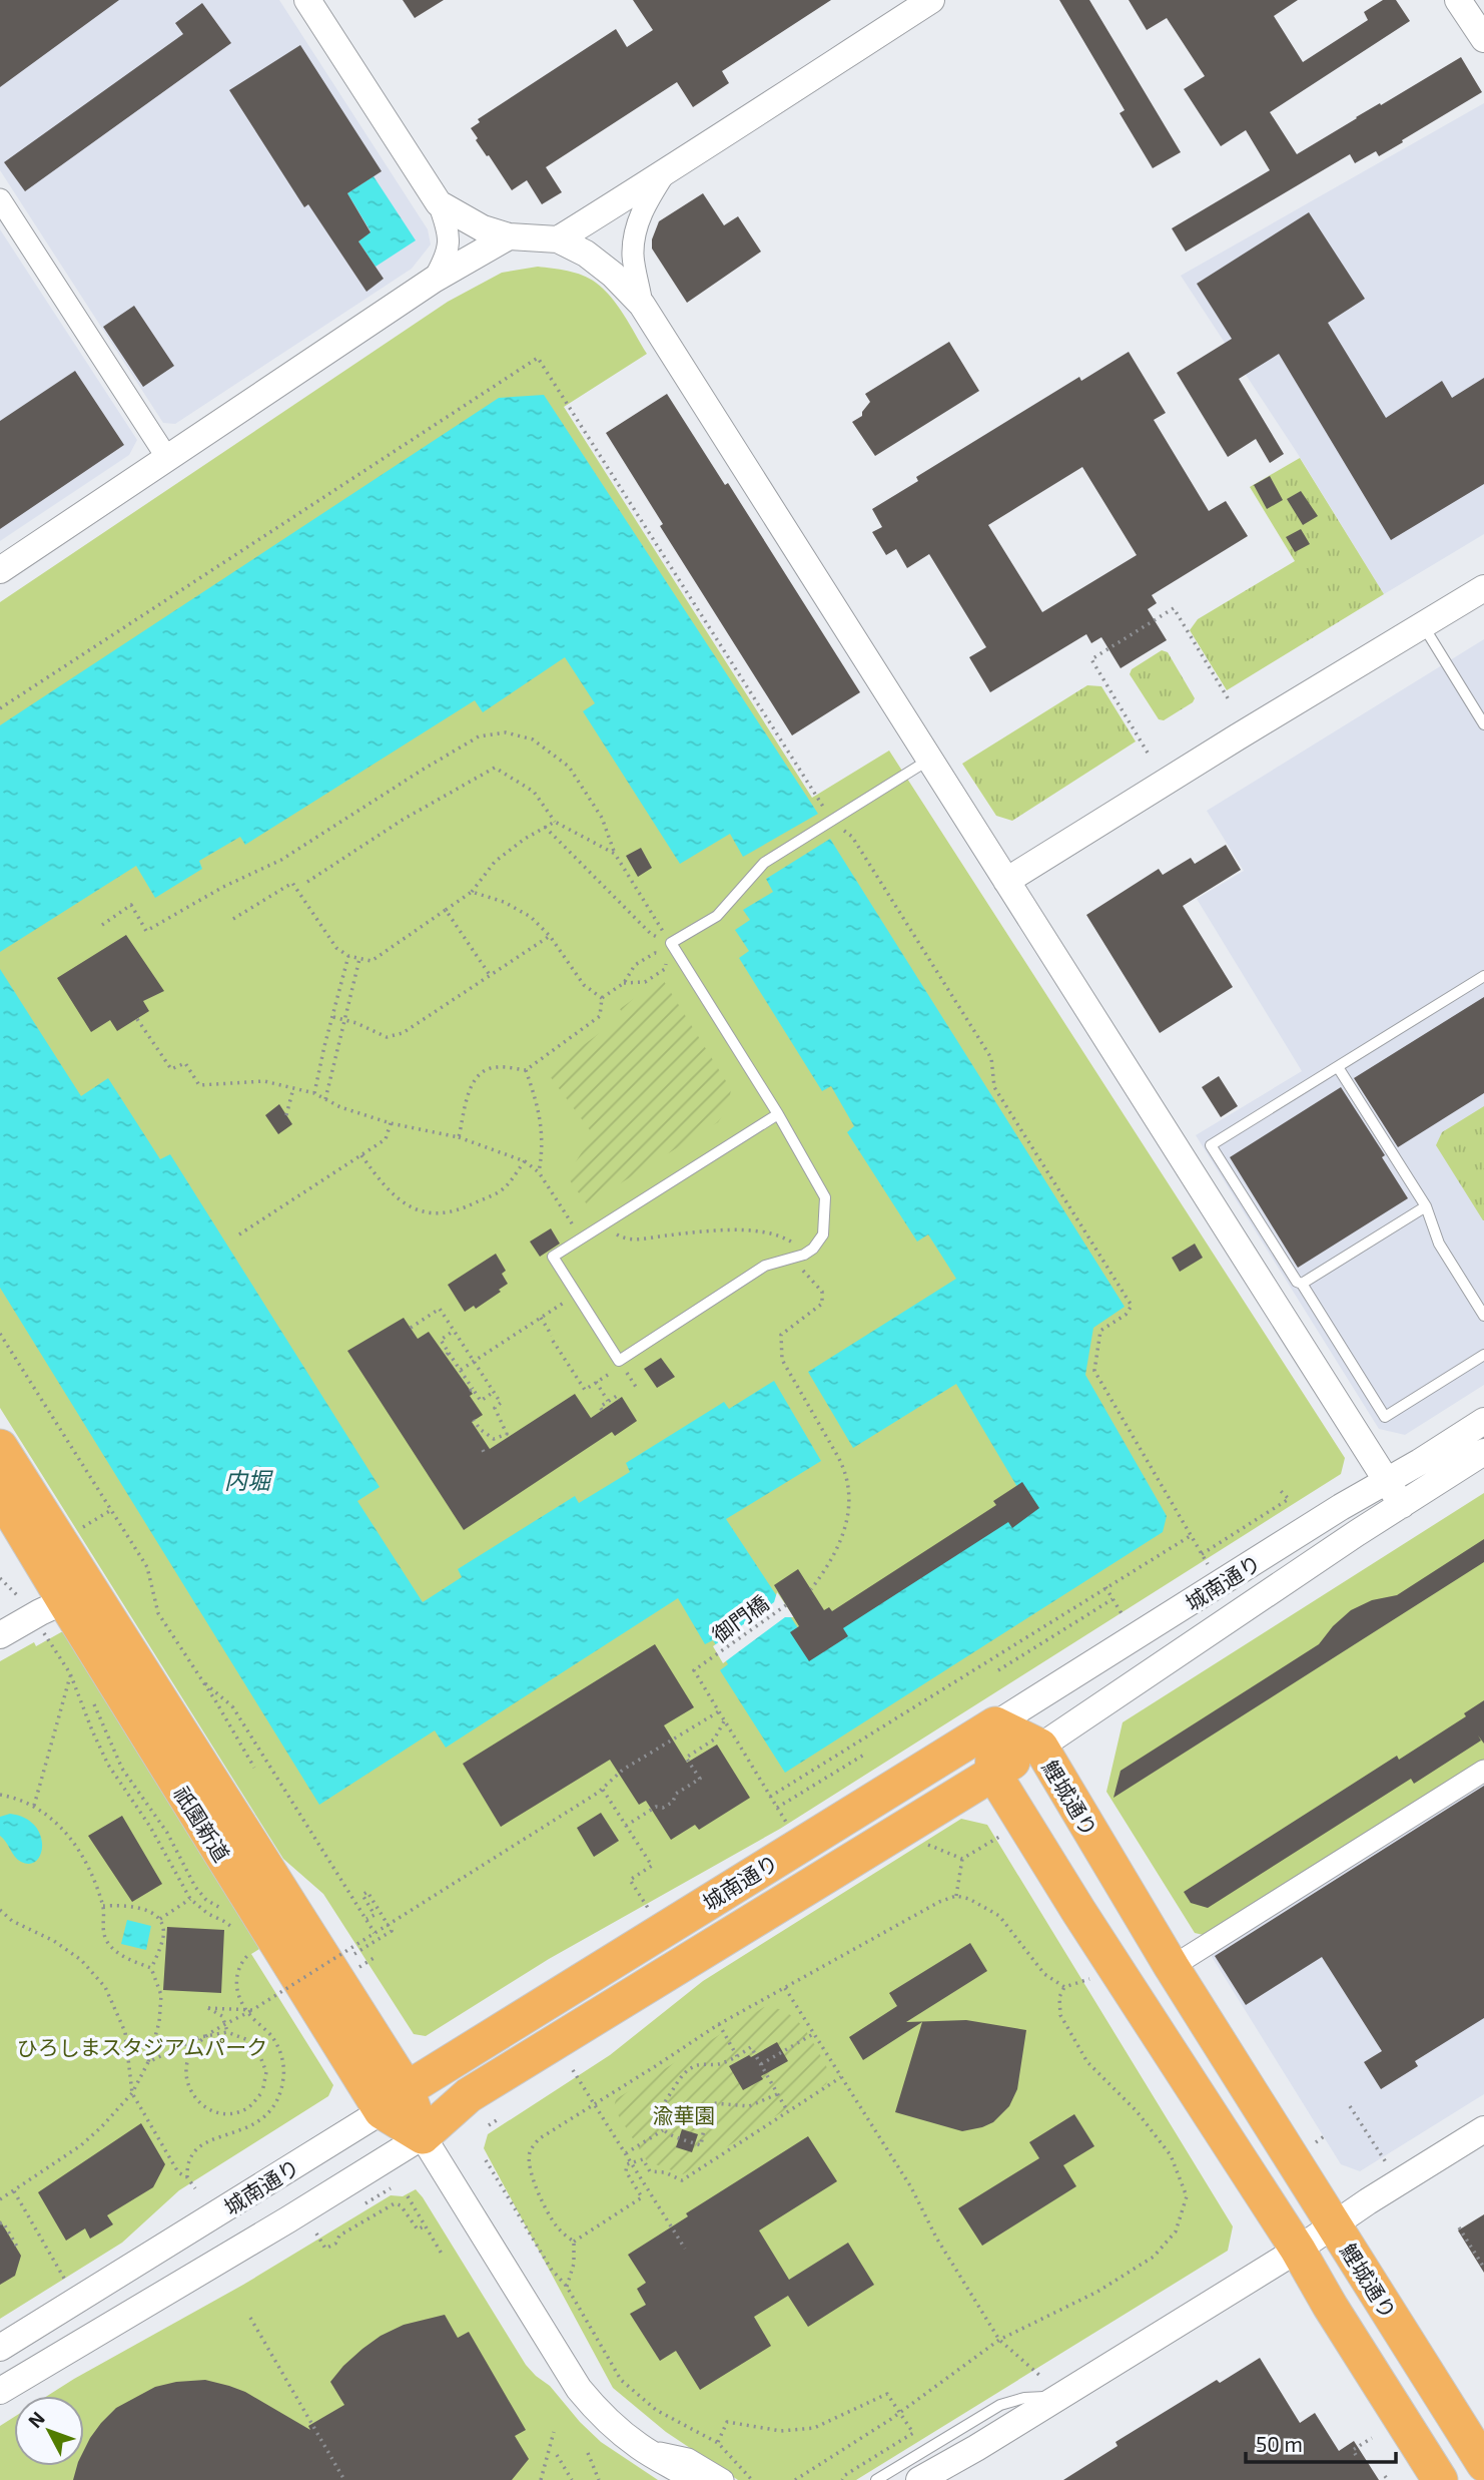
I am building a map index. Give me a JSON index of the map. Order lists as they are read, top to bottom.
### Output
{
  "streets": {
    "highway": ["城南通り", "鯉城通り", "祇園新道"],
    "path": ["御門橋"]
  },
  "crossings": [
    ["城南通り", "鯉城通り"],
    ["城南通り", "祇園新道"]
  ],
  "water": ["内堀"],
  "parks": ["ひろしまスタジアムパーク", "渝華園"],
  "scale_bar": "50 m",
  "north": "top left"
}
